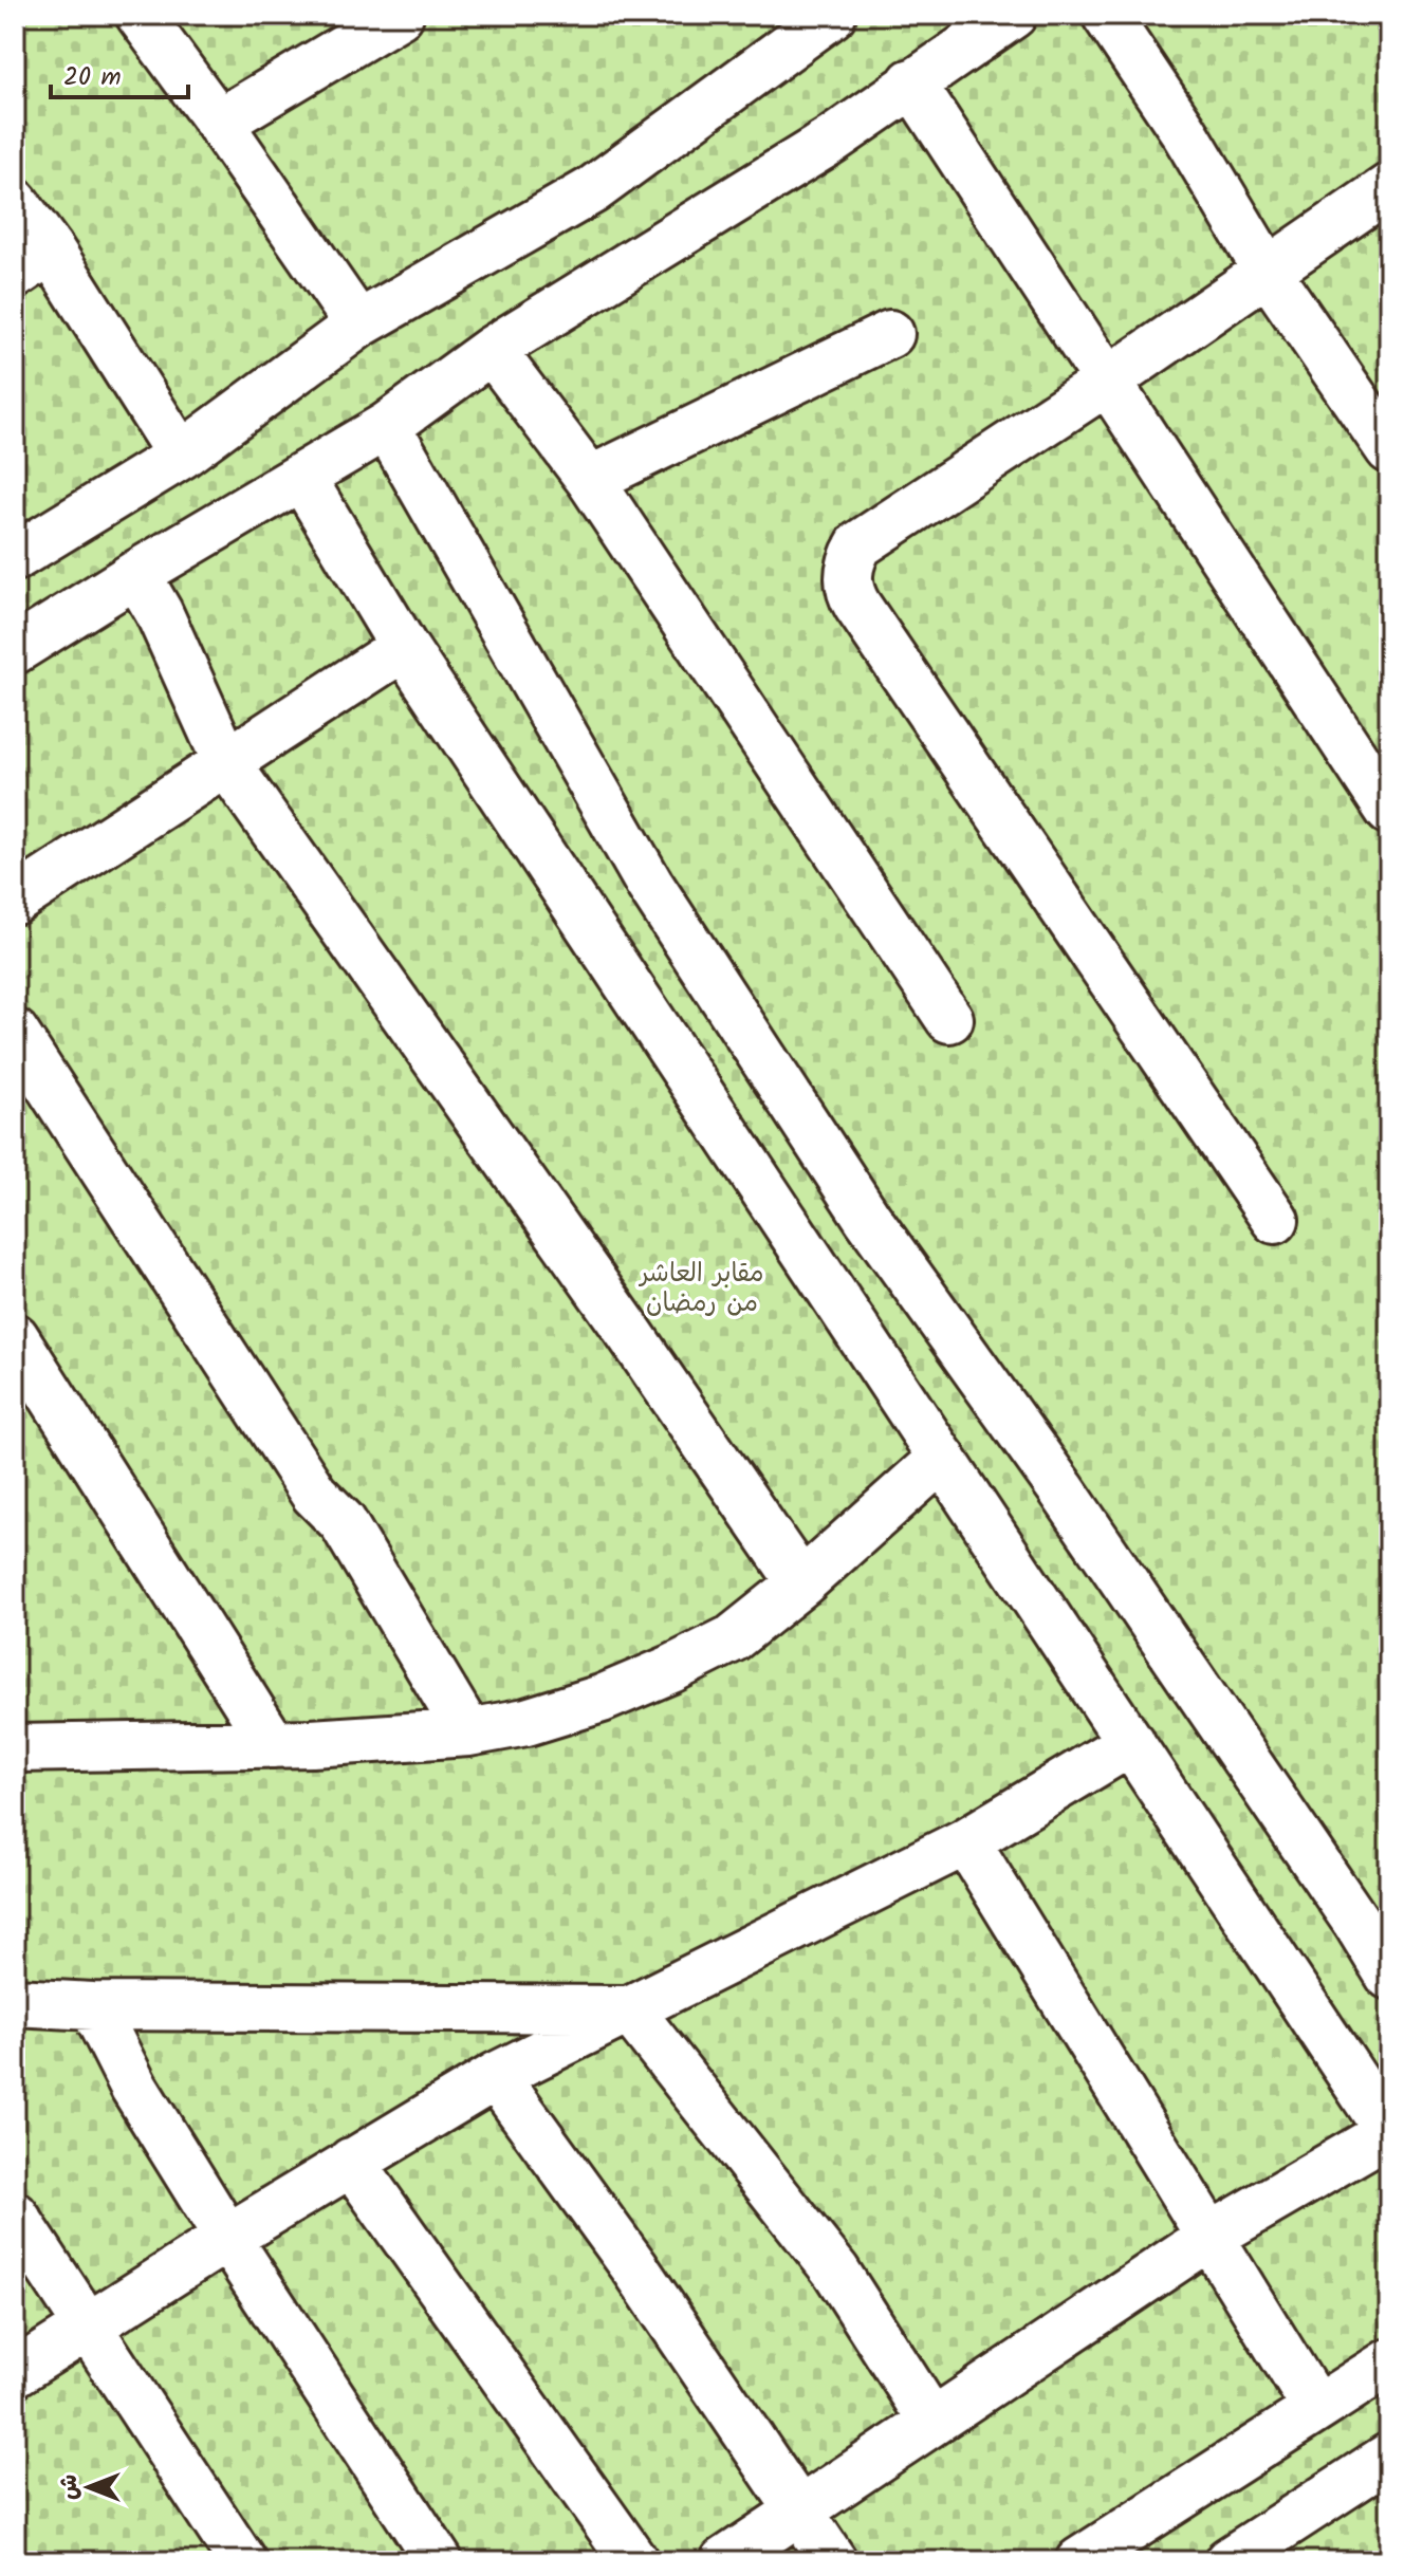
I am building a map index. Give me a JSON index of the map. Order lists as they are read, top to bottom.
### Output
{
  "parks": ["مقابر العاشر من رمضان"],
  "scale_bar": "20 m",
  "north": "left"
}
